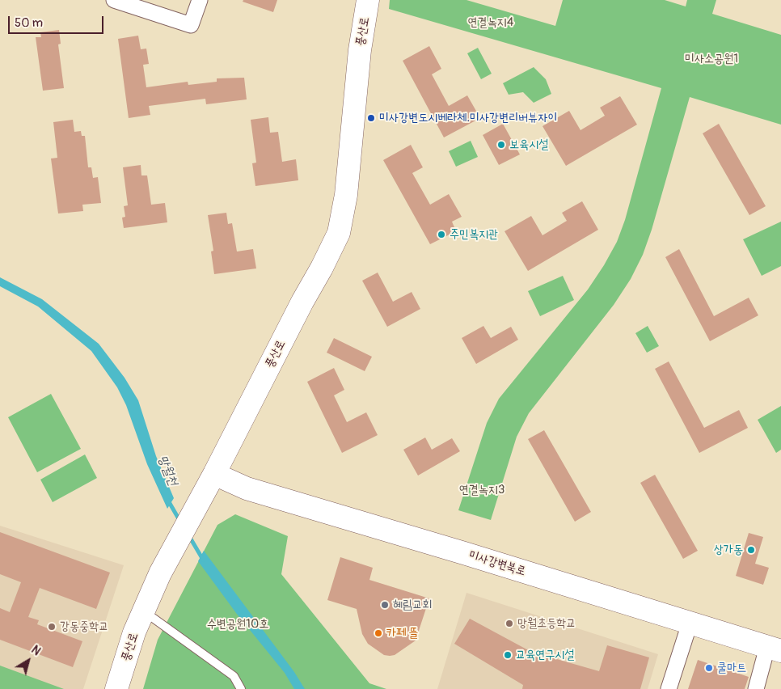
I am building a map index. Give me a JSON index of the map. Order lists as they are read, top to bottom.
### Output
{
  "streets": {
    "street": ["풍산로", "미사강변북로"]
  },
  "crossings": [
    ["풍산로", "미사강변북로"]
  ],
  "water": ["망월천"],
  "parks": [
    "연결녹지4",
    "미사소공원1",
    "연결녹지3",
    "수변공원10호"
  ],
  "places": [
    "미사강변도시베라체.미사강변리버뷰자이",
    "보육시설",
    "주민복지관",
    "상가동",
    "혜림교회",
    "망월초등학교",
    "강동중학교",
    "카페 뜰",
    "교육연구시설",
    "쿨마트"
  ],
  "scale_bar": "50 m",
  "north": "top right"
}
